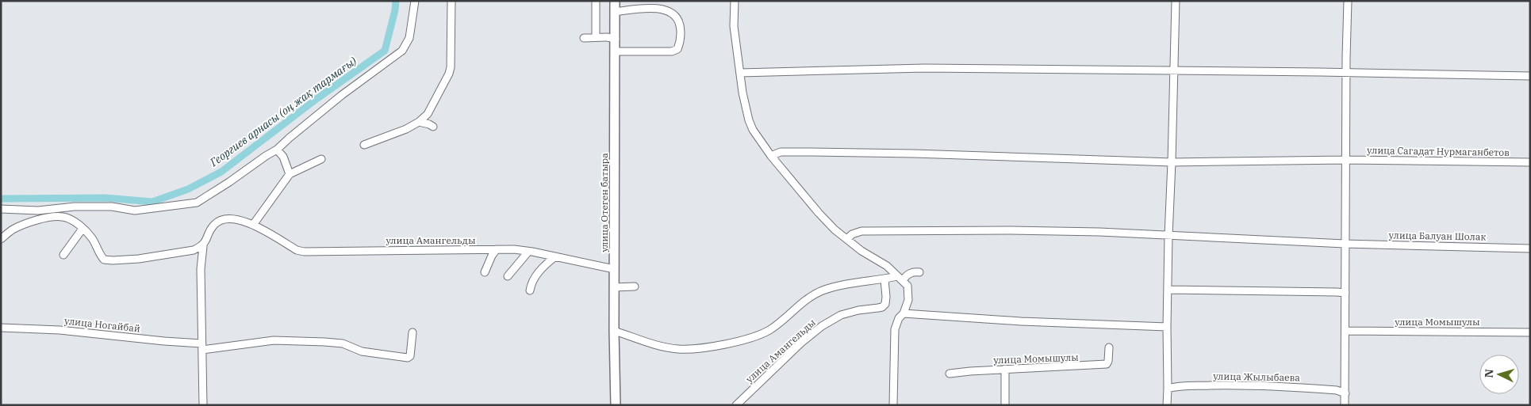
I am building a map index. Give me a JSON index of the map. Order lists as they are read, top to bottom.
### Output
{
  "streets": {
    "main road": ["улица Отеген батыра"],
    "street": [
      "улица Сагадат Нурмаганбетов",
      "улица Балуан Шолак",
      "улица Амангельды",
      "улица Момышулы",
      "улица Ногайбай",
      "улица Жылыбаева"
    ]
  },
  "crossings": [
    ["улица Отеген батыра", "улица Амангельды"]
  ],
  "water": ["Георгиев арнасы (оң жақ тармағы)"],
  "north": "left"
}
